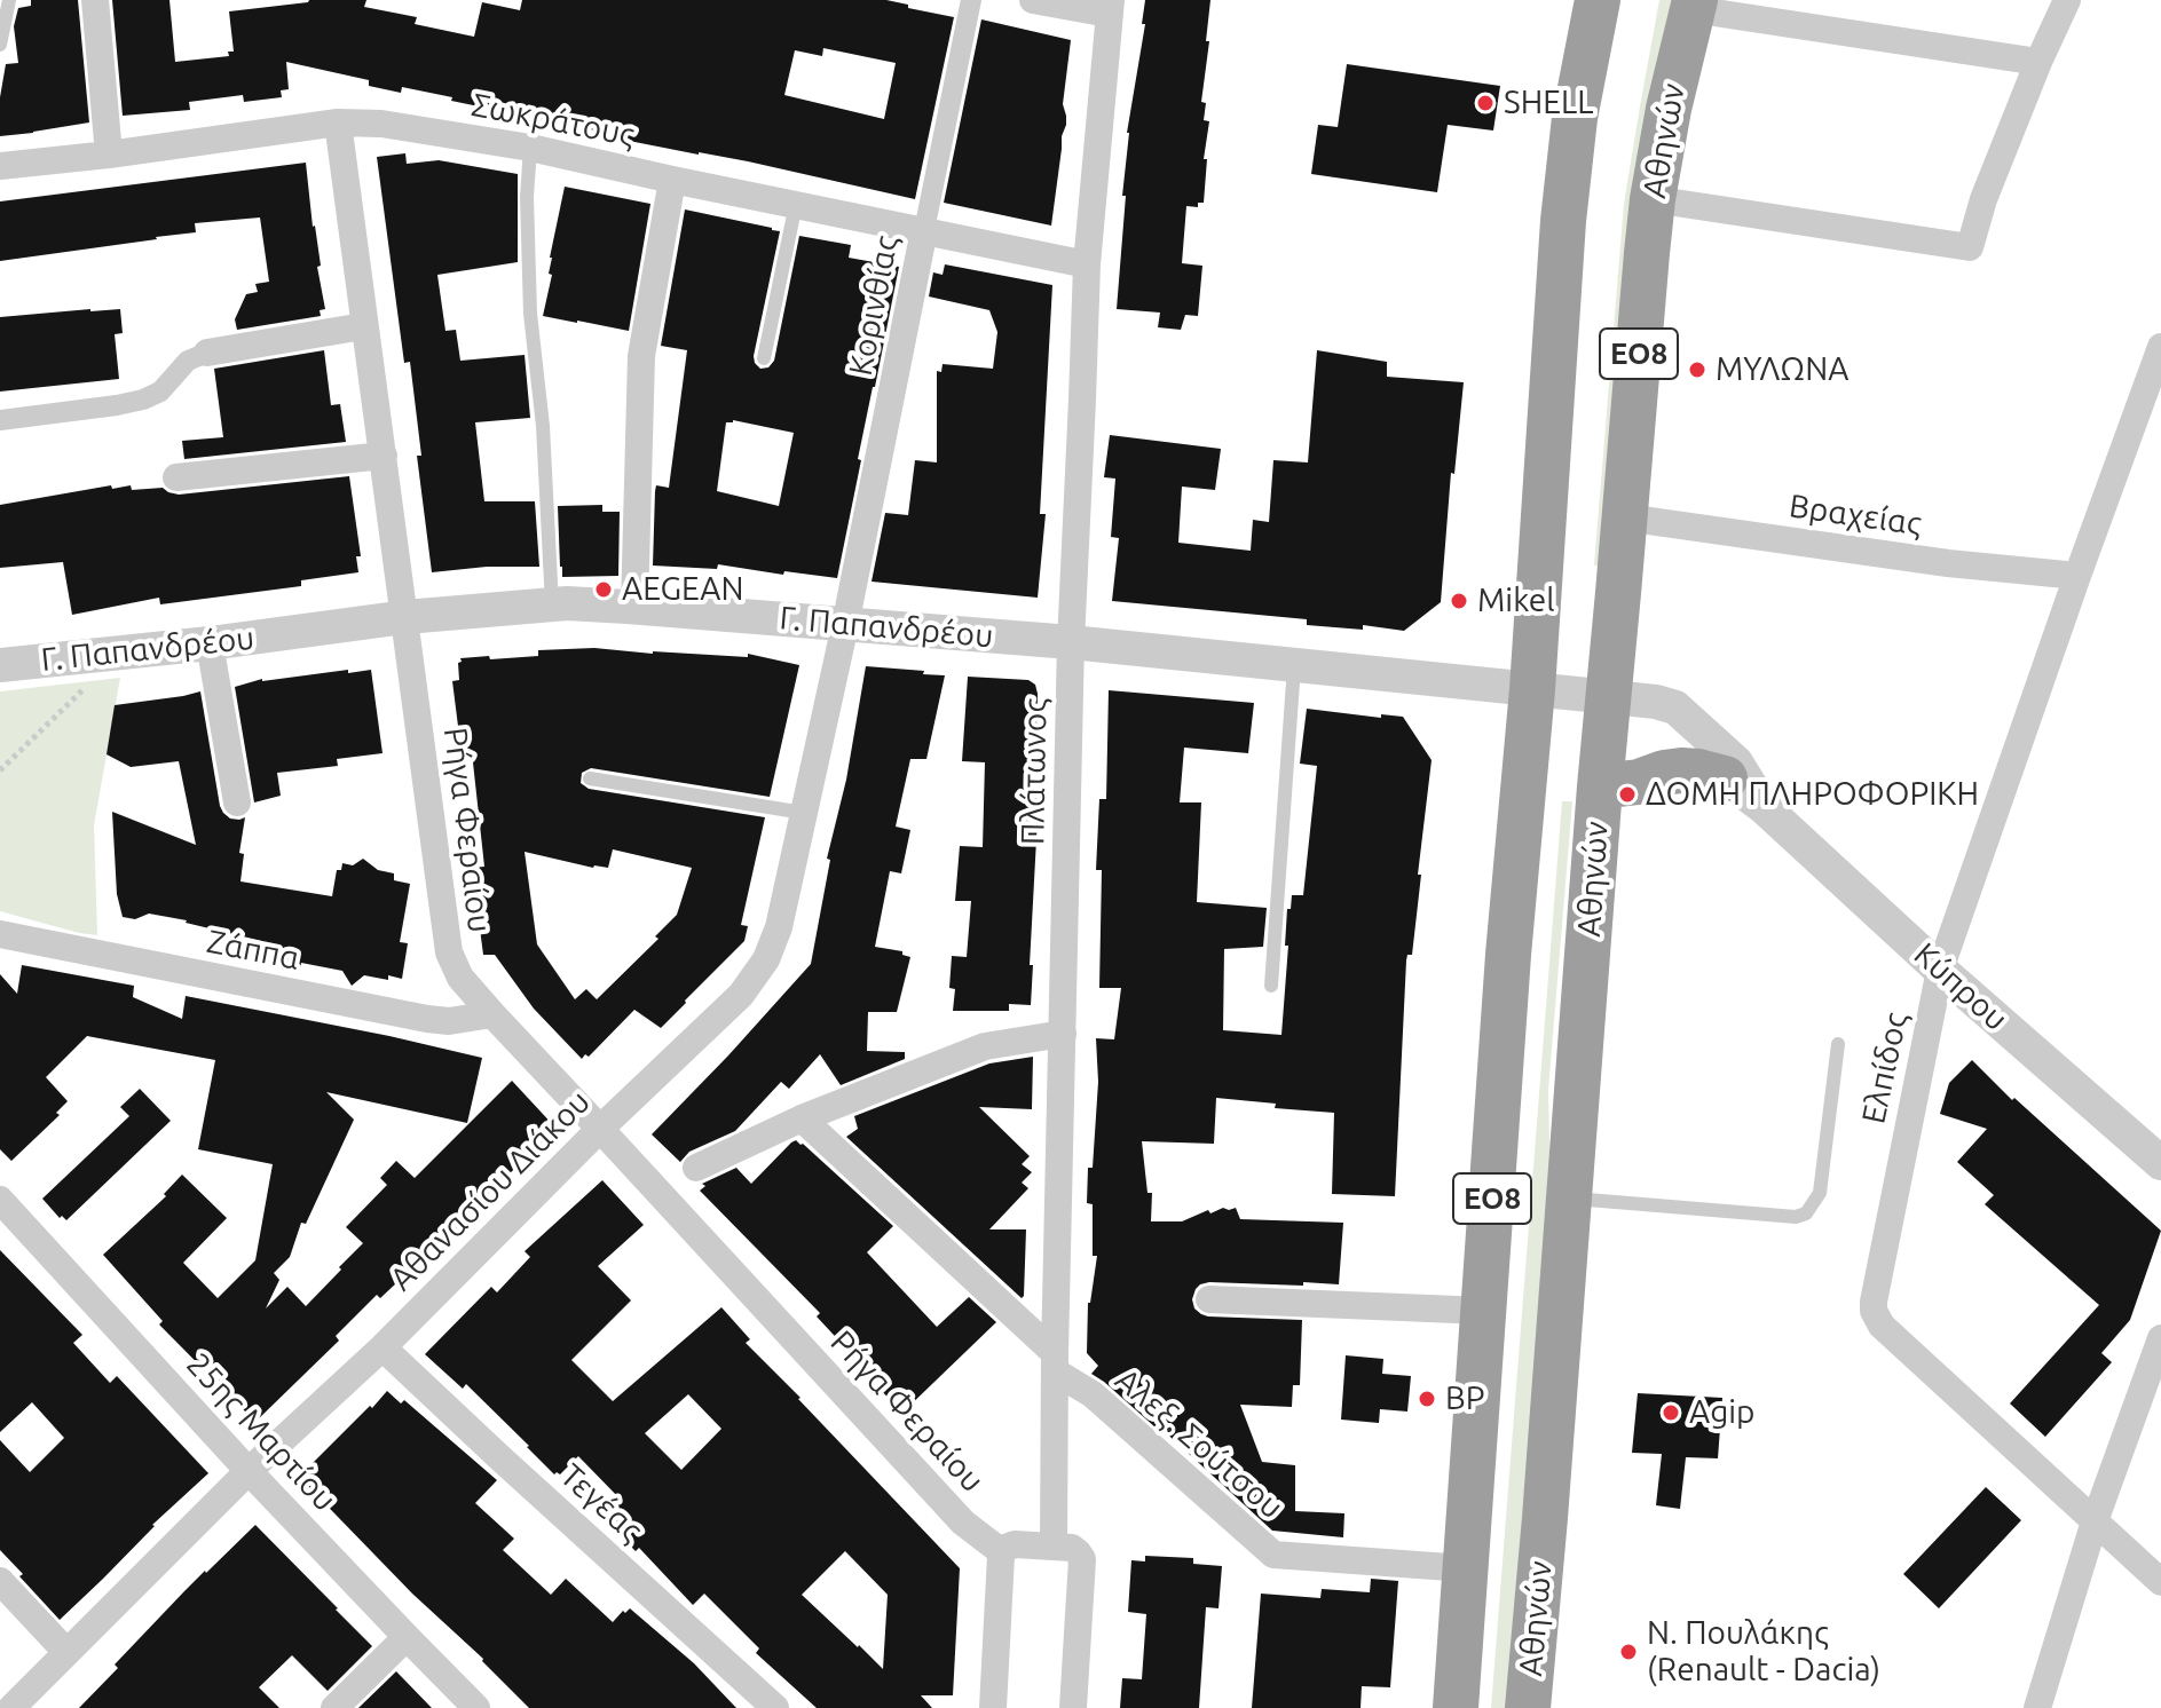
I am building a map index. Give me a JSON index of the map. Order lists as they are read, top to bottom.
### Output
{
  "streets": {
    "highway": ["Αθηνών", "ΕΟ8"],
    "street": [
      "Σωκράτους",
      "Κορινθίας",
      "Βραχείας",
      "Γ. Παπανδρέου",
      "Πλάτωνος",
      "Ρήγα Φεραίου",
      "Ζάππα",
      "Κύπρου",
      "Ελπίδος",
      "Αθανασίου Διάκου",
      "25ης Μαρτίου",
      "Αλεξ. Σούτσου",
      "Τεγέας"
    ]
  },
  "crossings": [
    ["Σωκράτους", "Κορινθίας"],
    ["Σωκράτους", "Πλάτωνος"],
    ["Σωκράτους", "Ρήγα Φεραίου"],
    ["Αθηνών", "Βραχείας"],
    ["Αθηνών", "Γ. Παπανδρέου"],
    ["Αθηνών", "Κύπρου"],
    ["Κορινθίας", "Γ. Παπανδρέου"],
    ["Κορινθίας", "Αθανασίου Διάκου"],
    ["ΕΟ8", "Γ. Παπανδρέου"],
    ["ΕΟ8", "Αλεξ. Σούτσου"],
    ["Βραχείας", "Ελπίδος"],
    ["Γ. Παπανδρέου", "Πλάτωνος"],
    ["Γ. Παπανδρέου", "Ρήγα Φεραίου"],
    ["Γ. Παπανδρέου", "Κύπρου"],
    ["Γ. Παπανδρέου", "Αθανασίου Διάκου"],
    ["Πλάτωνος", "Αλεξ. Σούτσου"],
    ["Ρήγα Φεραίου", "Ζάππα"],
    ["Ρήγα Φεραίου", "Αθανασίου Διάκου"],
    ["Κύπρου", "Ελπίδος"],
    ["Αθανασίου Διάκου", "25ης Μαρτίου"],
    ["Αθανασίου Διάκου", "Τεγέας"]
  ],
  "places": [
    "SHELL",
    "ΜΥΛΩΝΑ",
    "AEGEAN",
    "Mikel",
    "ΔΟΜΗ ΠΛΗΡΟΦΟΡΙΚΗ",
    "BP",
    "Agip",
    "Ν. Πουλάκης (Renault - Dacia)"
  ]
}
